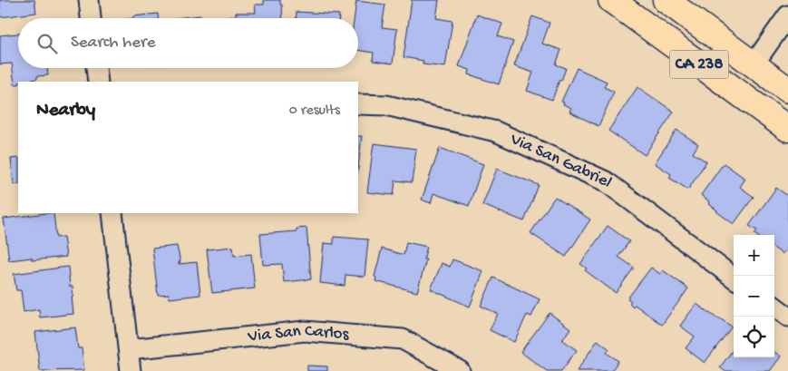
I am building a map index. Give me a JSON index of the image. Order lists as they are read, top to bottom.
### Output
{
  "streets": {
    "main road": ["CA 238"],
    "street": ["Via San Gabriel", "Via San Carlos"]
  },
  "page": {
    "search": "Search here",
    "heading": ["Nearby", "0 results"],
    "map_buttons": ["+", "−"]
  }
}
